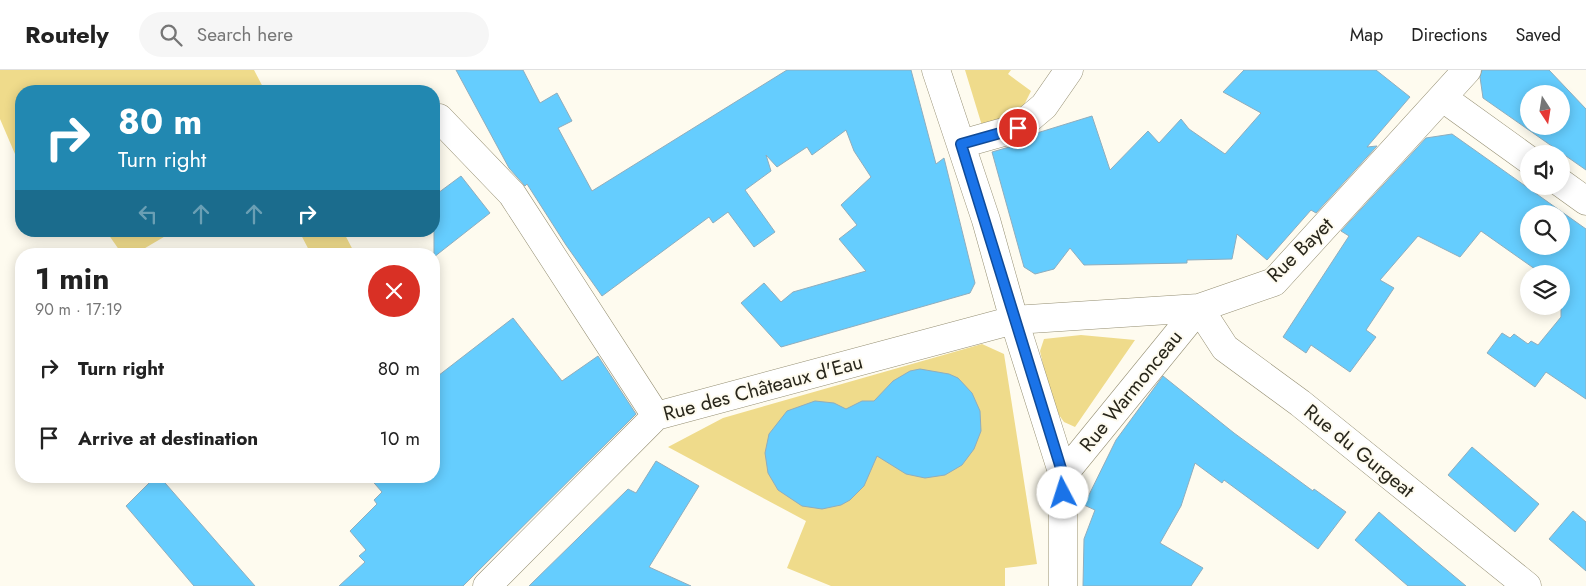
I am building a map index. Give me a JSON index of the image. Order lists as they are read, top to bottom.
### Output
{
  "streets": {
    "street": [
      "Rue Bayet",
      "Rue des Châteaux d'Eau",
      "Rue Warmonceau",
      "Rue du Gurgeat"
    ]
  },
  "crossings": [
    ["Rue Bayet", "Rue des Châteaux d'Eau"],
    ["Rue Bayet", "Rue Warmonceau"],
    ["Rue Bayet", "Rue du Gurgeat"],
    ["Rue des Châteaux d'Eau", "Rue Warmonceau"],
    ["Rue Warmonceau", "Rue du Gurgeat"]
  ],
  "north": "bottom",
  "page": {
    "header": "Routely",
    "search": "Search here",
    "nav": ["Map", "Directions", "Saved"],
    "turn": ["80 m", "Turn right"],
    "heading": ["1 min", "90 m · 17:19"],
    "list": [
      {
        "name": "Turn right",
        "value": "80 m"
      },
      {
        "name": "Arrive at destination",
        "value": "10 m"
      }
    ]
  }
}
